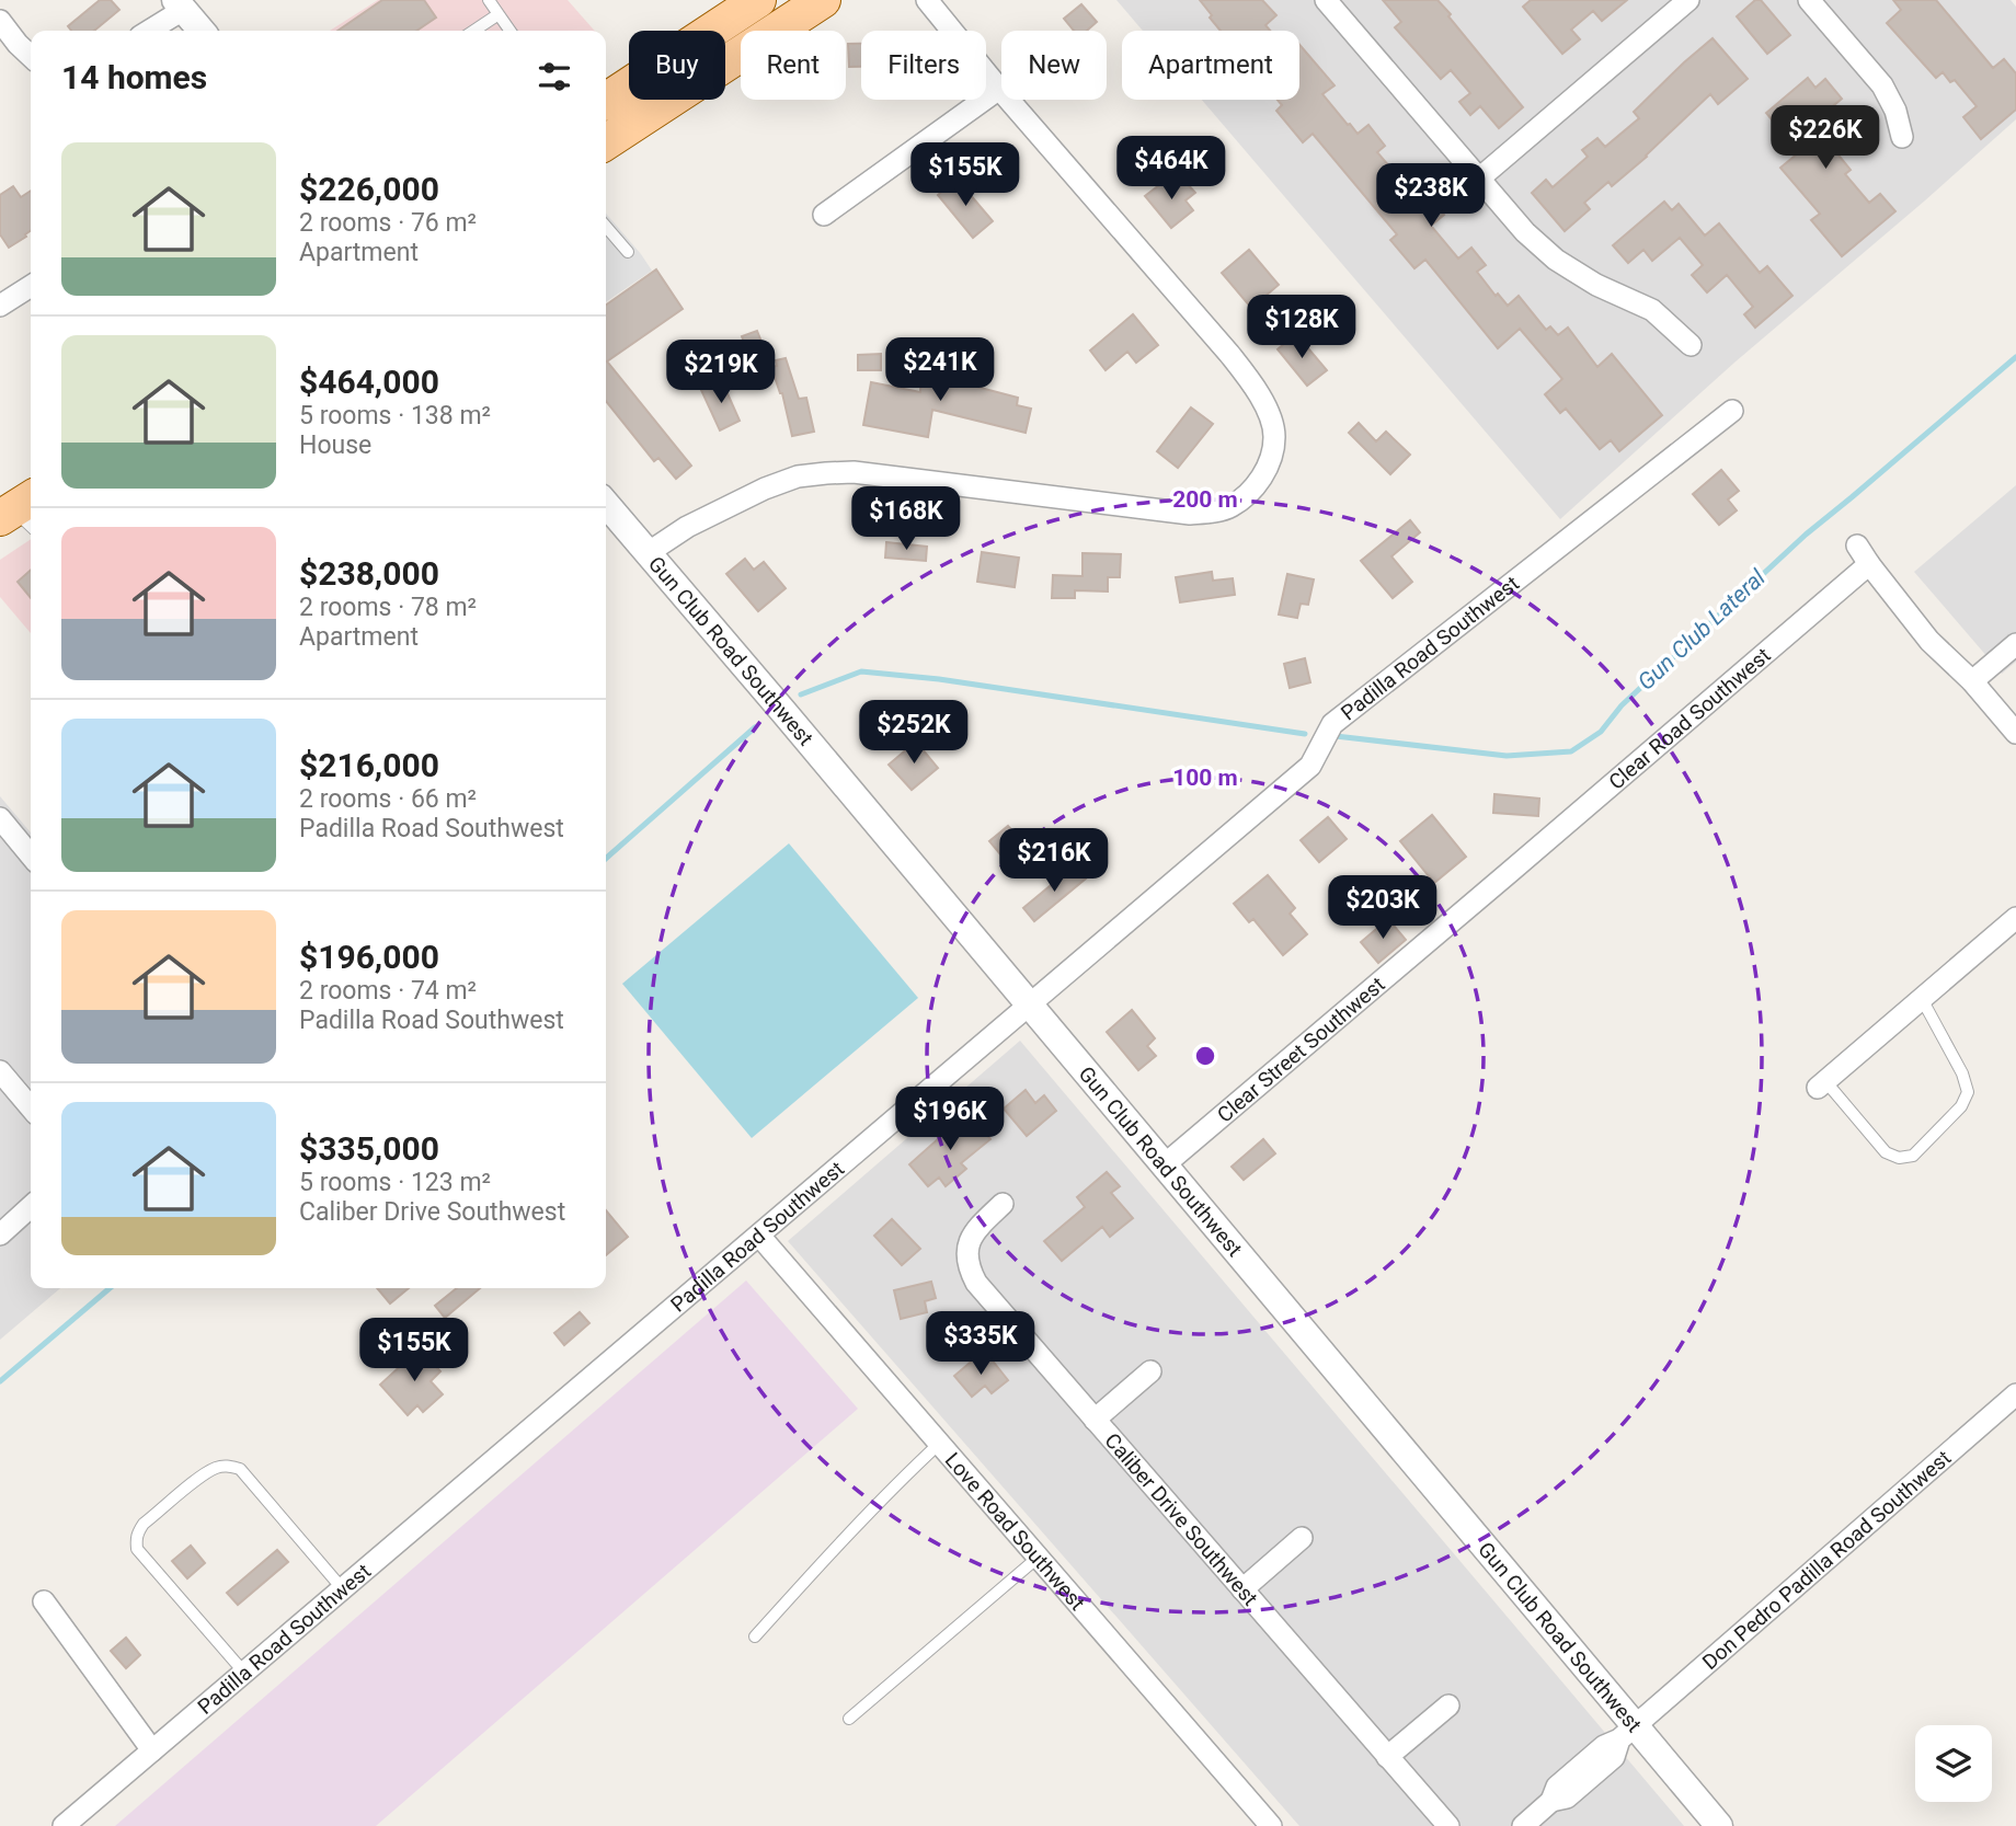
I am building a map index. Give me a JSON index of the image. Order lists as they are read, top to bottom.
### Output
{
  "streets": {
    "street": [
      "Padilla Road Southwest",
      "Gun Club Road Southwest",
      "Clear Road Southwest",
      "Clear Street Southwest",
      "Caliber Drive Southwest",
      "Love Road Southwest",
      "Don Pedro Padilla Road Southwest"
    ]
  },
  "crossings": [
    ["Padilla Road Southwest", "Gun Club Road Southwest"],
    ["Padilla Road Southwest", "Love Road Southwest"],
    ["Gun Club Road Southwest", "Clear Street Southwest"],
    ["Gun Club Road Southwest", "Don Pedro Padilla Road Southwest"],
    ["Clear Road Southwest", "Clear Street Southwest"]
  ],
  "water": ["Gun Club Lateral"],
  "page": {
    "chip": [
      "Buy",
      "Rent",
      "Filters",
      "New",
      "Apartment"
    ],
    "heading": "14 homes",
    "price": [
      "$226K",
      "$464K",
      "$155K",
      "$238K",
      "$128K",
      "$241K",
      "$219K",
      "$168K",
      "$252K",
      "$216K",
      "$203K",
      "$196K",
      "$335K",
      "$155K"
    ],
    "list": [
      {
        "name": "$226,000",
        "note": "2 rooms · 76 m² · Apartment"
      },
      {
        "name": "$464,000",
        "note": "5 rooms · 138 m² · House"
      },
      {
        "name": "$238,000",
        "note": "2 rooms · 78 m² · Apartment"
      },
      {
        "name": "$216,000",
        "note": "2 rooms · 66 m² · Padilla Road Southwest"
      },
      {
        "name": "$196,000",
        "note": "2 rooms · 74 m² · Padilla Road Southwest"
      },
      {
        "name": "$335,000",
        "note": "5 rooms · 123 m² · Caliber Drive Southwest"
      }
    ]
  },
  "rings": ["200 m", "100 m"]
}
